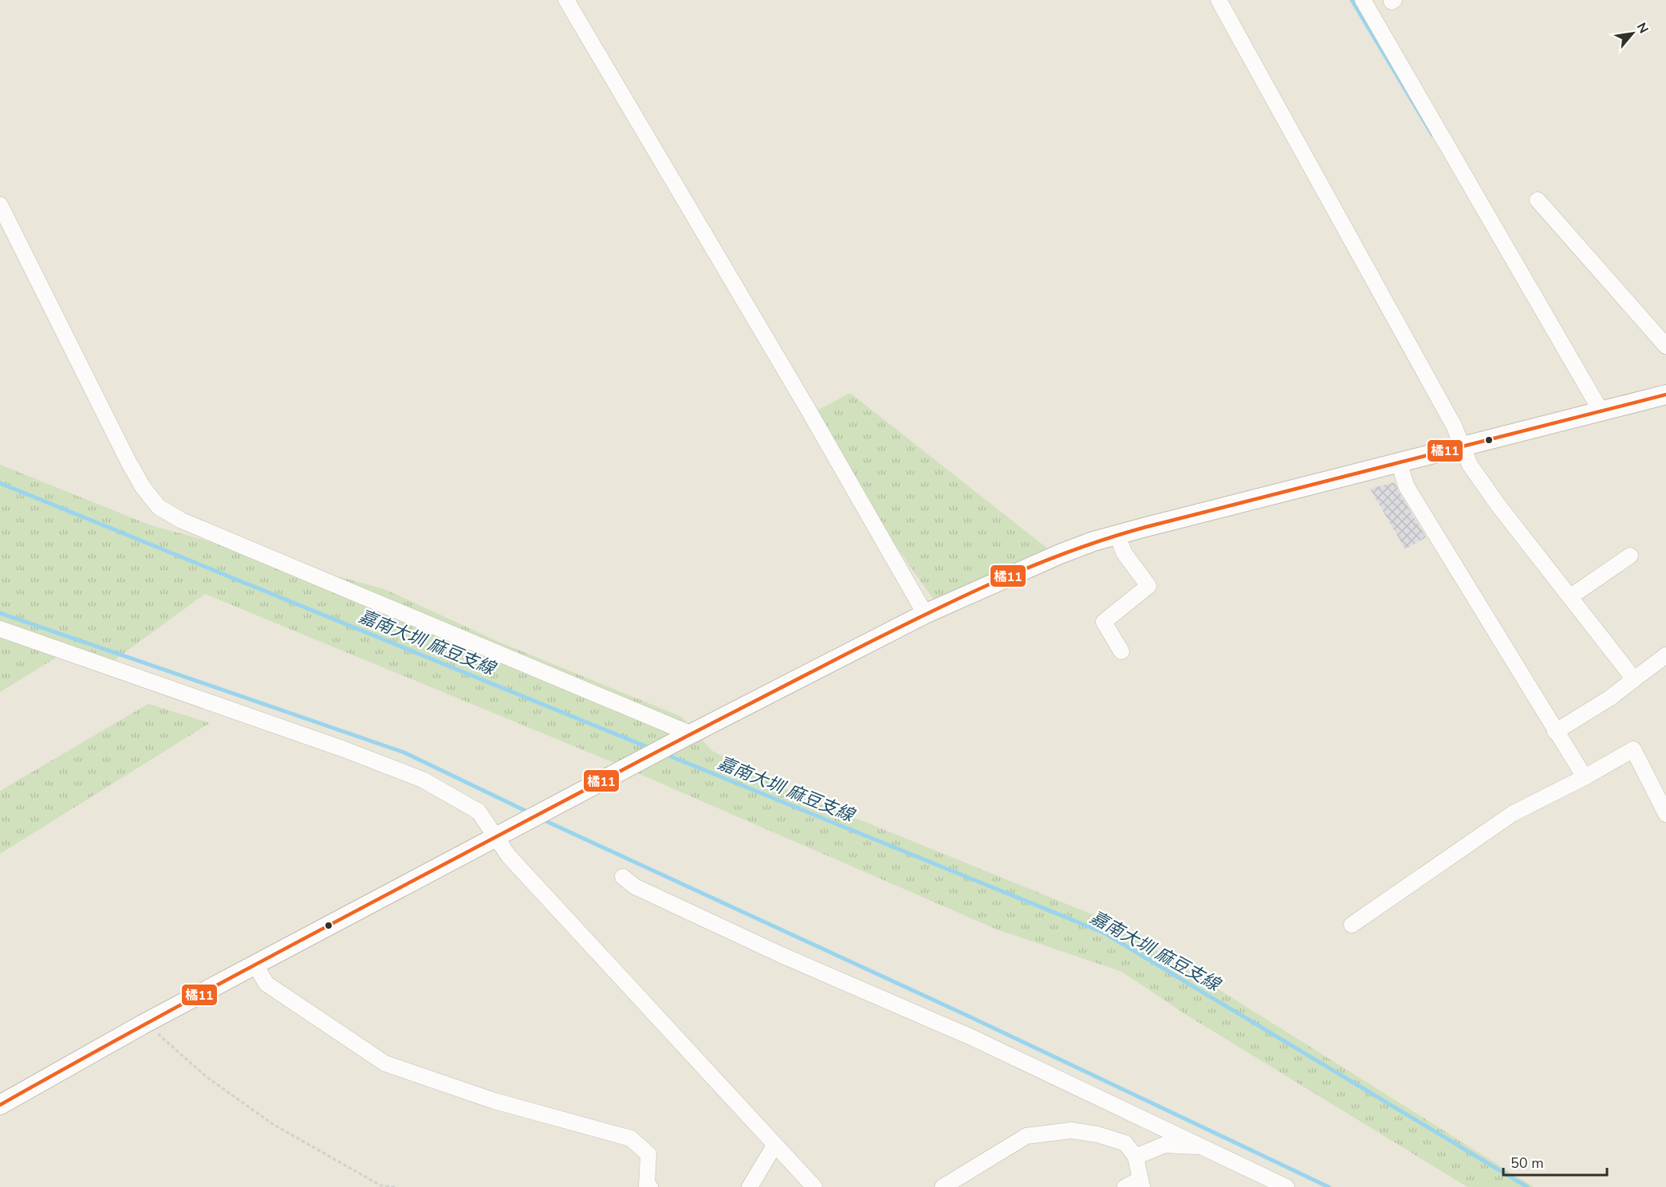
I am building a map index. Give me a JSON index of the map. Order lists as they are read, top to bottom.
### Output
{
  "water": ["嘉南大圳 麻豆支線"],
  "lines": ["transit line 橘11"],
  "scale_bar": "50 m",
  "north": "top right"
}
